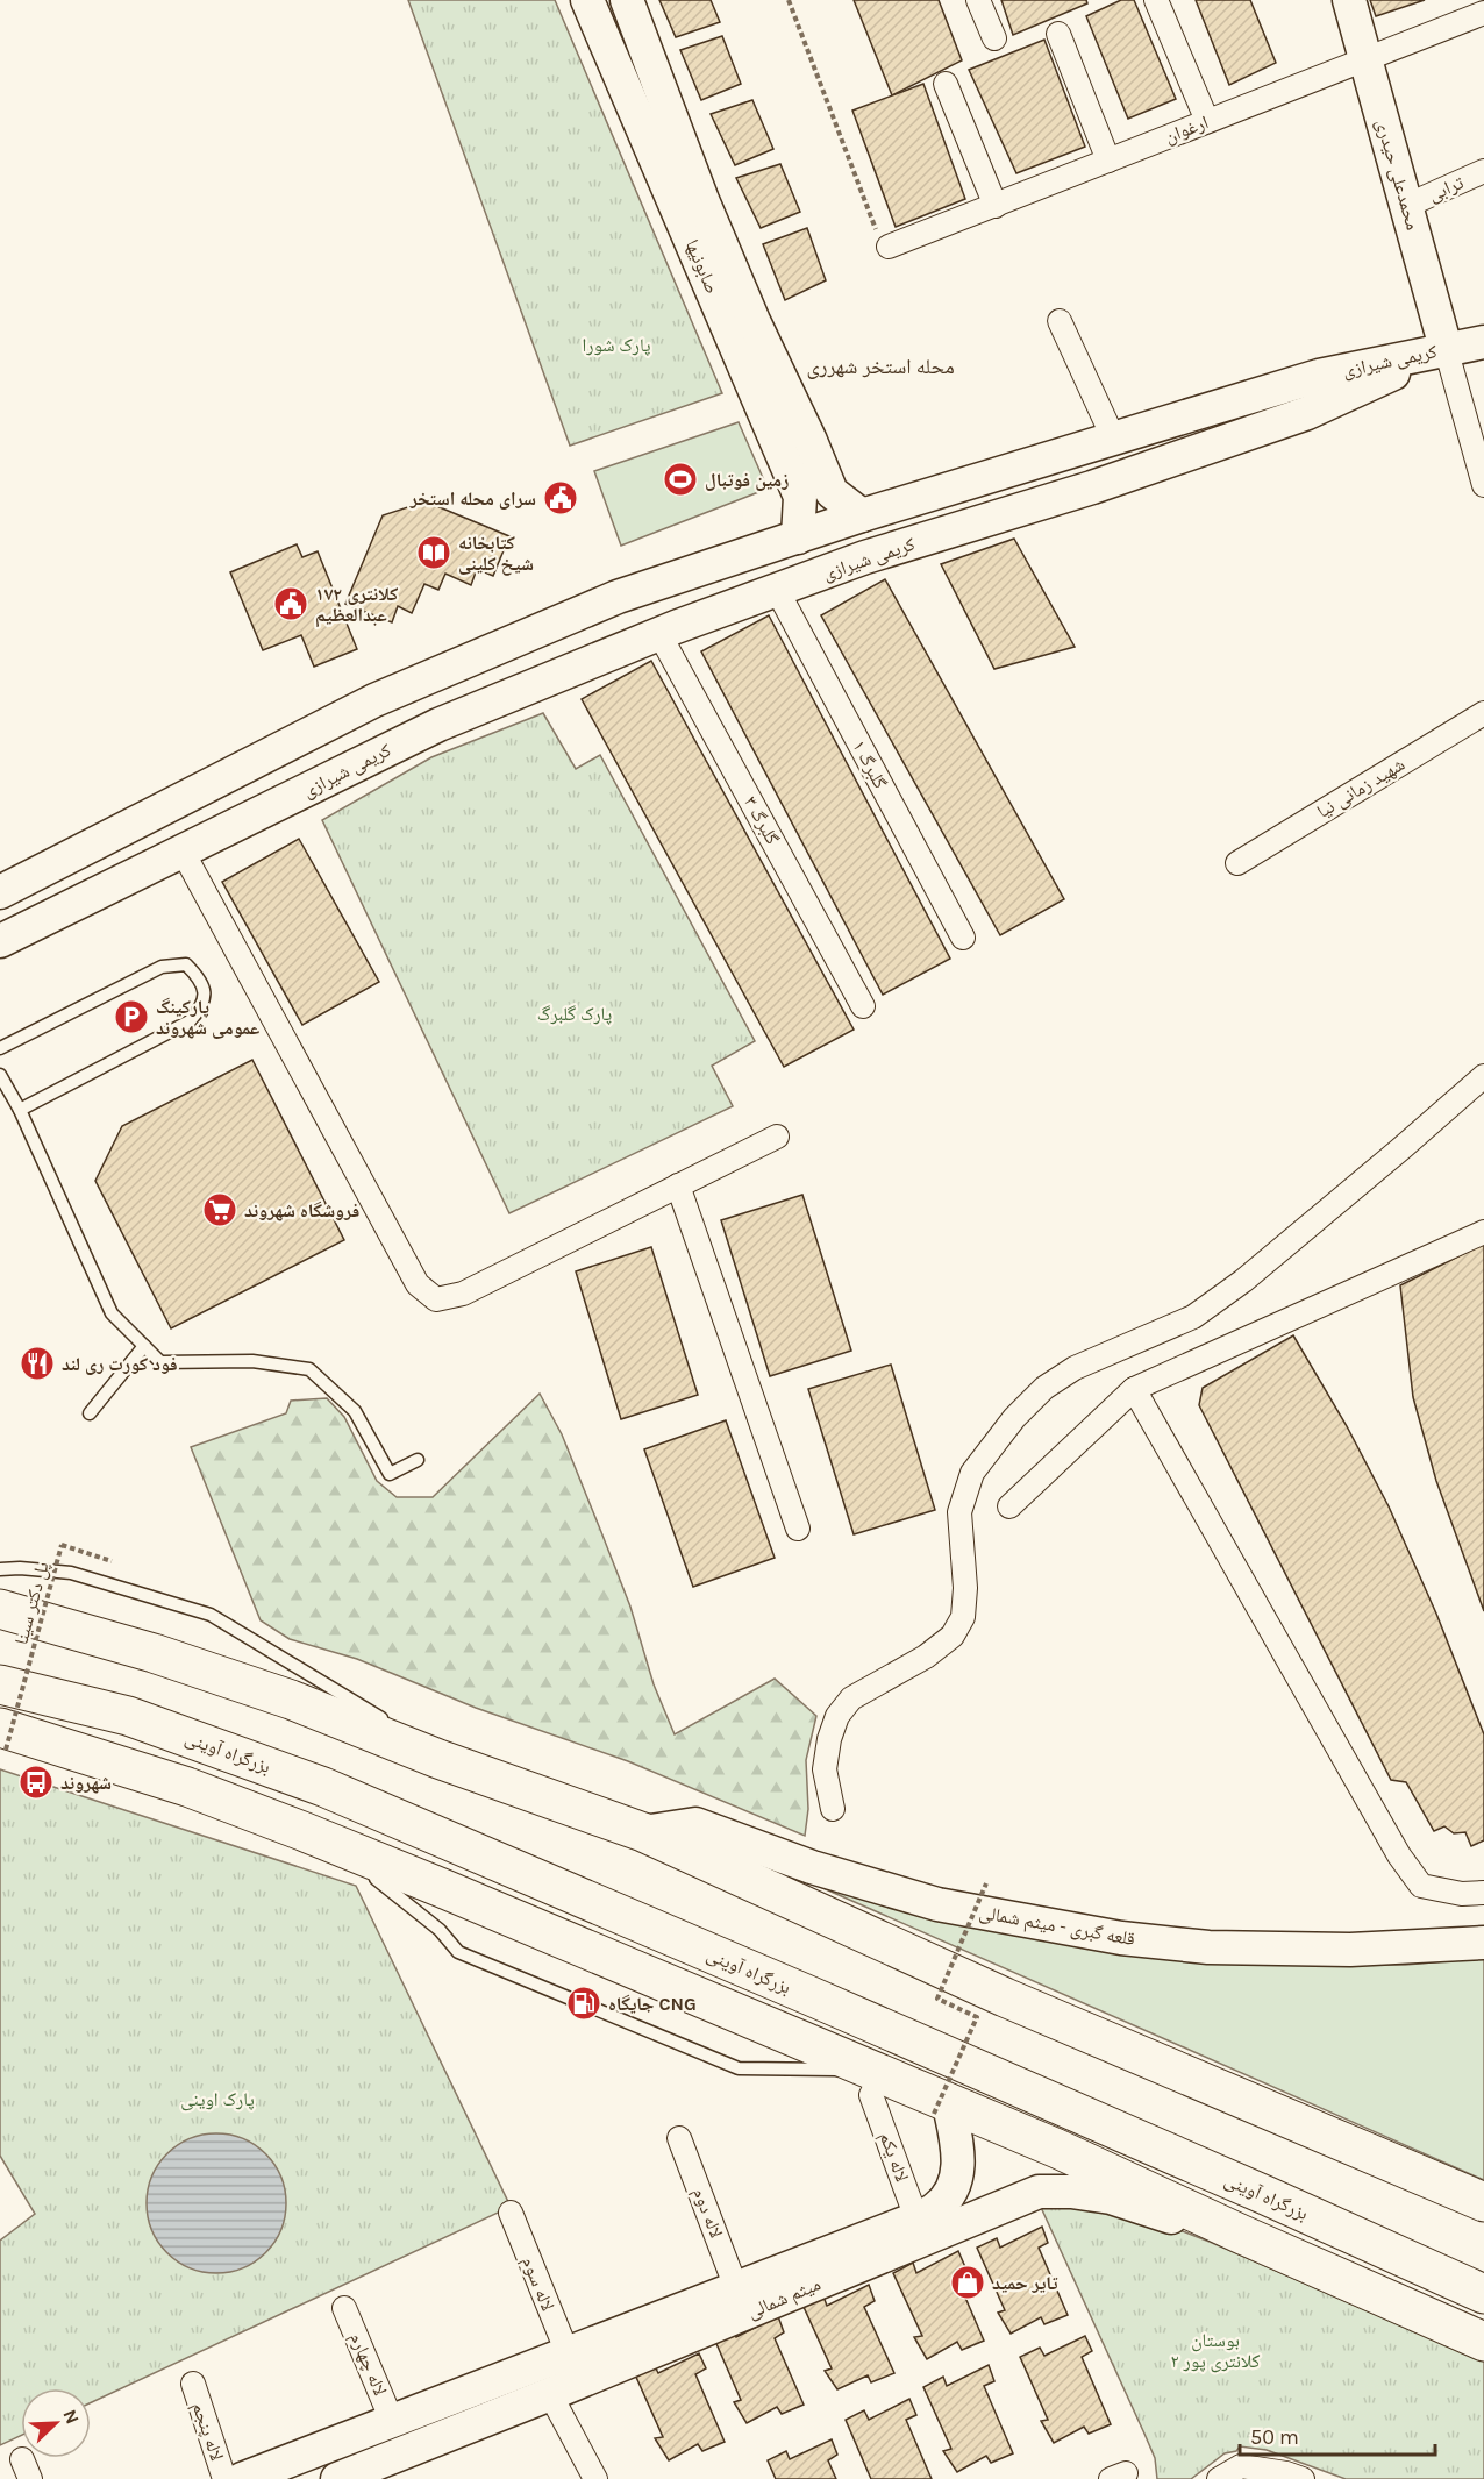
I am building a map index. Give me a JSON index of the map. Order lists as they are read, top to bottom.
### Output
{
  "streets": {
    "highway": ["بزرگراه آوینی"],
    "street": [
      "ارغوان",
      "محمدعلی حیدری",
      "ترابی",
      "صابونیها",
      "کریمی شیرازی",
      "گلبرگ ۱",
      "شهید زمانی نیا",
      "گلبرگ ۳",
      "قلعه گبری - میثم شمالی",
      "لاله یکم",
      "لاله دوم",
      "لاله سوم",
      "میثم شمالی",
      "لاله چهارم",
      "لاله پنجم"
    ],
    "path": ["پل دکتر سینا"]
  },
  "crossings": [
    ["ارغوان", "محمدعلی حیدری"],
    ["محمدعلی حیدری", "ترابی"],
    ["محمدعلی حیدری", "کریمی شیرازی"],
    ["صابونیها", "کریمی شیرازی"],
    ["کریمی شیرازی", "گلبرگ ۱"],
    ["کریمی شیرازی", "گلبرگ ۳"],
    ["لاله یکم", "میثم شمالی"],
    ["لاله دوم", "میثم شمالی"],
    ["لاله سوم", "میثم شمالی"],
    ["میثم شمالی", "لاله چهارم"]
  ],
  "districts": ["محله استخر شهرری"],
  "parks": [
    "پارک شورا",
    "پارک گلبرگ",
    "پارک اوینی",
    "بوستان کلانتری پور ۲"
  ],
  "places": {
    "sports": ["زمین فوتبال"],
    "public building": ["سرای محله استخر", "کلانتری ۱۷۲ عبدالعظیم"],
    "library": ["کتابخانه شیخ کلینی"],
    "parking": ["پارکینگ عمومی شهروند"],
    "supermarket": ["فروشگاه شهروند"],
    "restaurant": ["فود کورت ری لند"],
    "bus stop": ["شهروند"],
    "fuel station": ["جایگاه CNG"],
    "shop": ["تایر حمید"]
  },
  "scale_bar": "50 m",
  "north": "top right"
}
